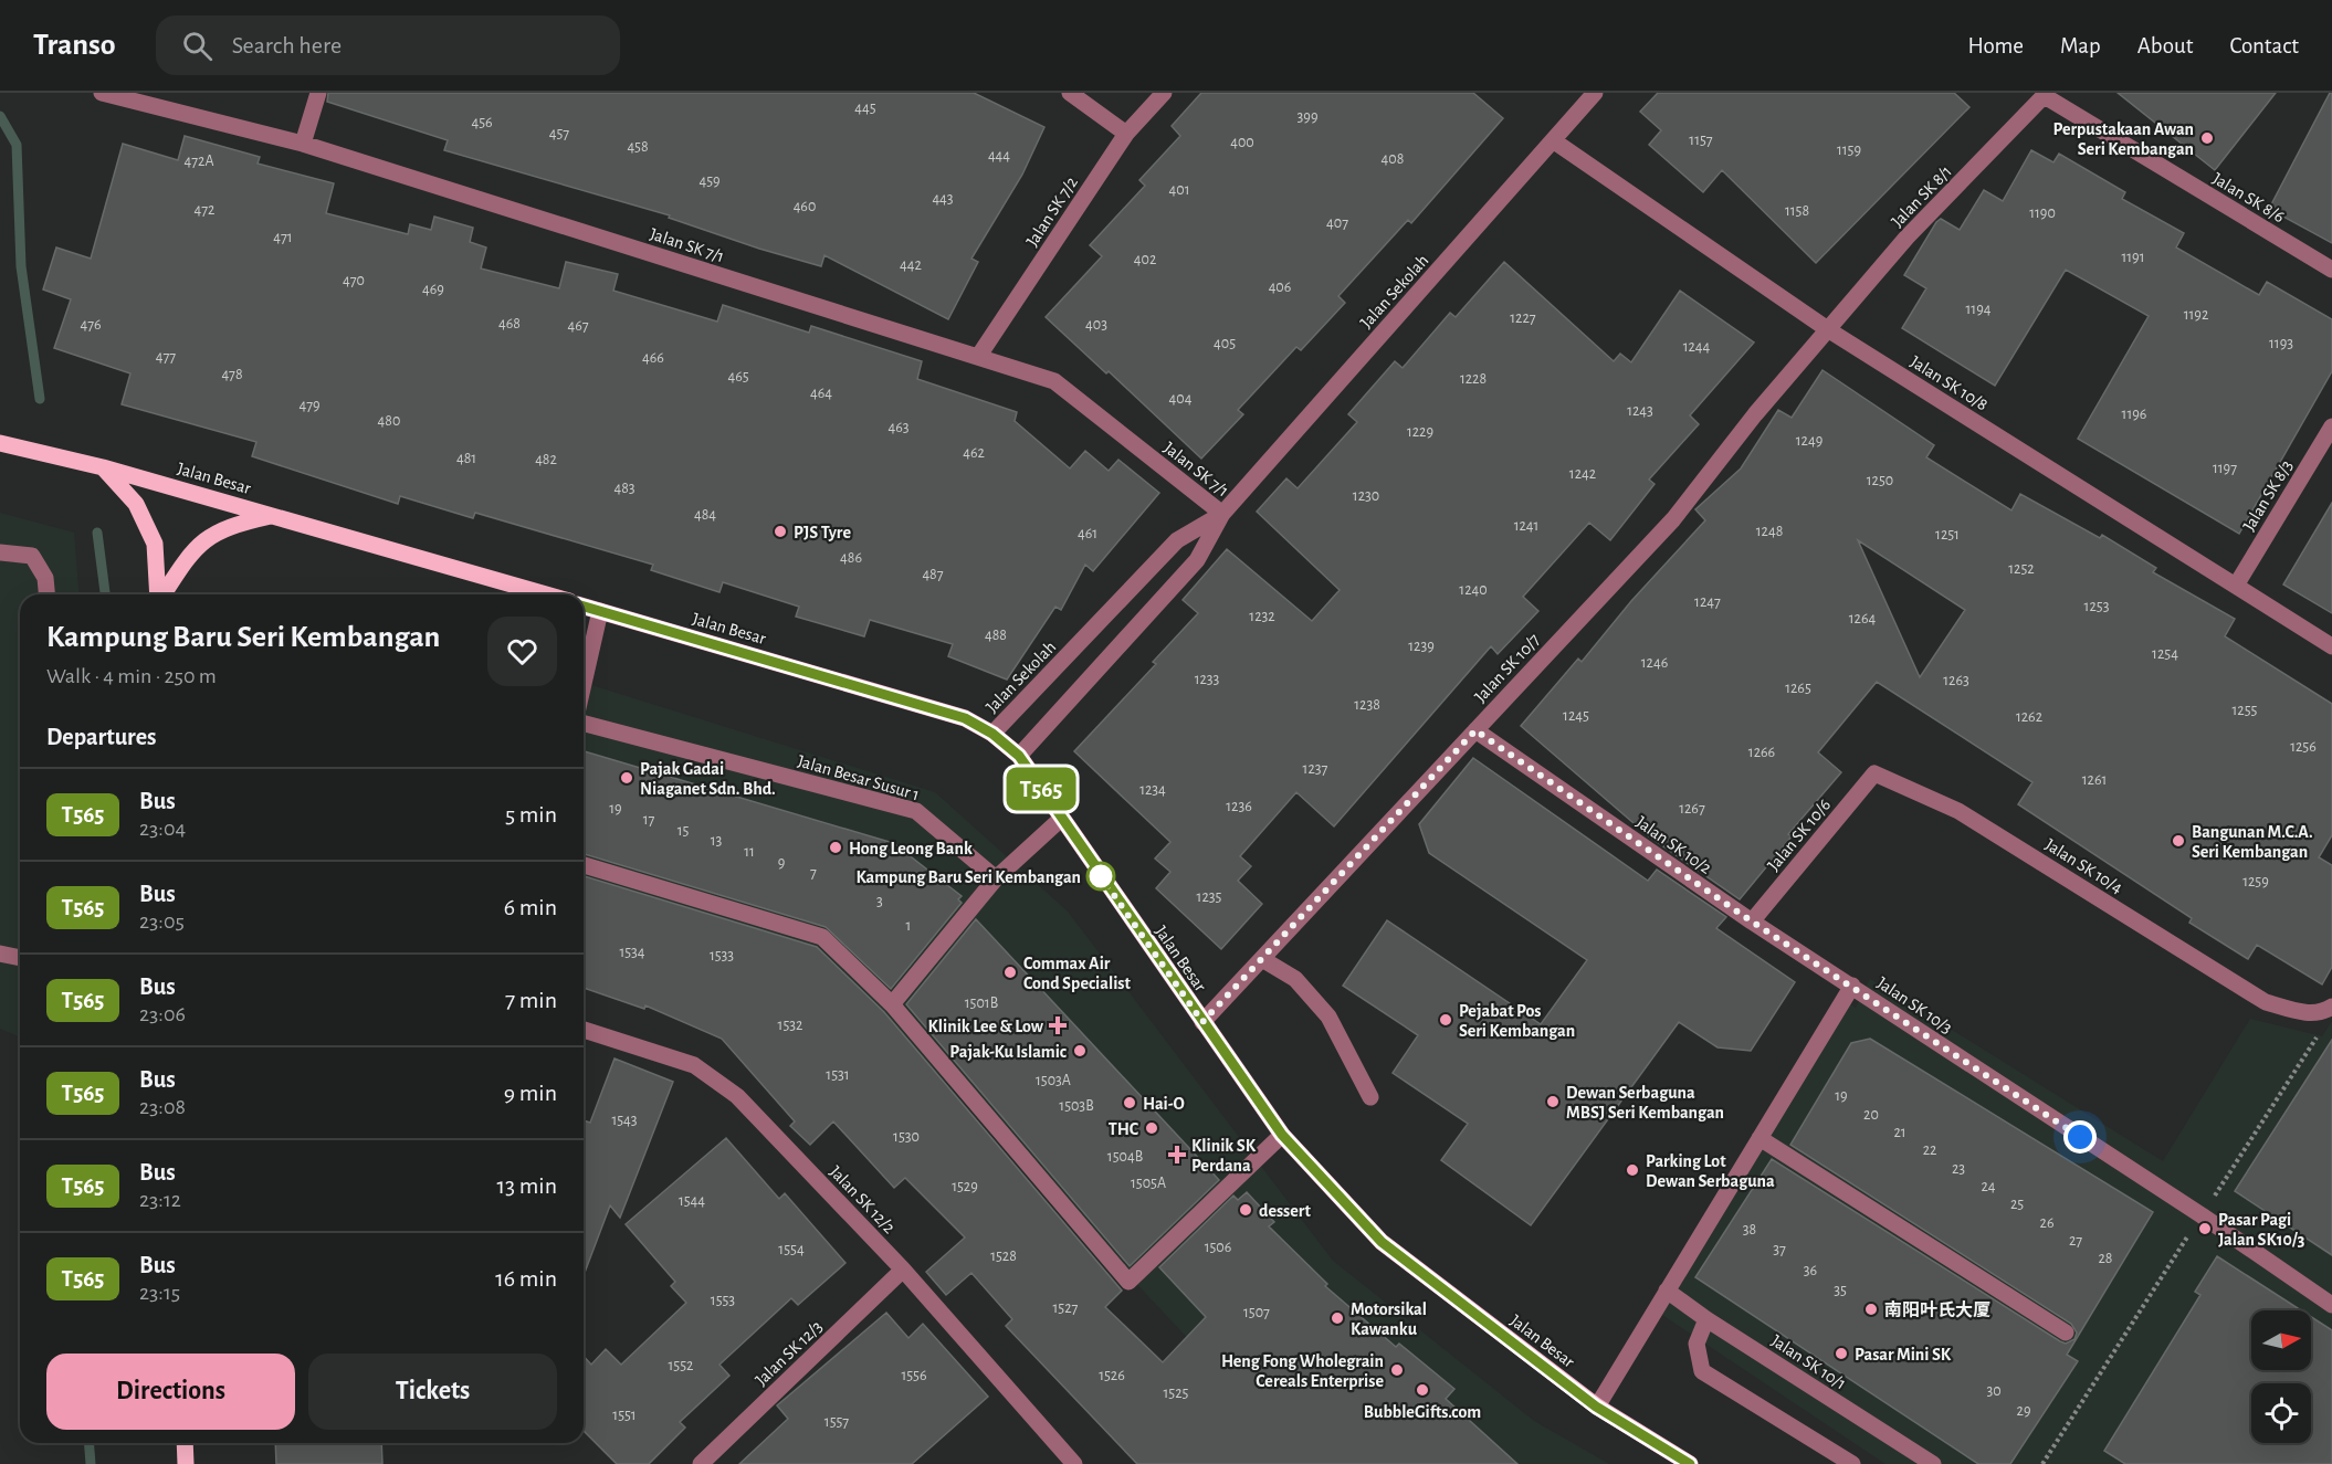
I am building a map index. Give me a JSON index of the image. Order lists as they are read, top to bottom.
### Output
{
  "streets": {
    "main road": ["Jalan Besar"],
    "street": [
      "Jalan SK 8/1",
      "Jalan SK 8/6",
      "Jalan SK 7/2",
      "Jalan SK 7/1",
      "Jalan Sekolah",
      "Jalan SK 10/8",
      "Jalan SK 8/3",
      "Jalan SK 10/7",
      "Jalan Besar Susur 1",
      "Jalan SK 10/6",
      "Jalan SK 10/2",
      "Jalan SK 10/4",
      "Jalan SK 10/3",
      "Jalan SK 12/2",
      "Jalan SK 12/3",
      "Jalan SK 10/1"
    ]
  },
  "crossings": [
    ["Jalan SK 8/1", "Jalan SK 8/6"],
    ["Jalan SK 8/1", "Jalan SK 10/8"],
    ["Jalan SK 8/1", "Jalan SK 10/7"],
    ["Jalan SK 7/2", "Jalan SK 7/1"],
    ["Jalan SK 7/1", "Jalan Sekolah"],
    ["Jalan Sekolah", "Jalan SK 10/8"],
    ["Jalan Sekolah", "Jalan Besar"],
    ["Jalan SK 10/8", "Jalan SK 8/3"],
    ["Jalan SK 10/8", "Jalan SK 10/7"],
    ["Jalan Besar", "Jalan SK 10/7"],
    ["Jalan Besar", "Jalan SK 10/3"],
    ["Jalan SK 10/7", "Jalan SK 10/2"],
    ["Jalan SK 10/6", "Jalan SK 10/2"],
    ["Jalan SK 10/6", "Jalan SK 10/4"],
    ["Jalan SK 10/2", "Jalan SK 10/3"],
    ["Jalan SK 10/3", "Jalan SK 10/1"],
    ["Jalan SK 12/2", "Jalan SK 12/3"]
  ],
  "places": {
    "other": [
      "Perpustakaan Awan Seri Kembangan",
      "PJS Tyre",
      "Pajak Gadai Niaganet Sdn. Bhd.",
      "Bangunan M.C.A. Seri Kembangan",
      "Hong Leong Bank",
      "Kampung Baru Seri Kembangan",
      "Commax Air Cond Specialist",
      "Pejabat Pos Seri Kembangan",
      "Pajak-Ku Islamic",
      "Dewan Serbaguna MBSJ Seri Kembangan",
      "Hai-O",
      "THC",
      "Parking Lot Dewan Serbaguna",
      "dessert",
      "Pasar Pagi Jalan SK10/3",
      "南阳叶氏大厦",
      "Motorsikal Kawanku",
      "Pasar Mini SK",
      "Heng Fong Wholegrain Cereals Enterprise",
      "BubbleGifts.com"
    ],
    "health": ["Klinik Lee & Low", "Klinik SK Perdana"]
  },
  "lines": ["bus line T565"],
  "house_numbers": [
    "445",
    "399",
    "456",
    "457",
    "1157",
    "400",
    "458",
    "1159",
    "444",
    "408",
    "472A",
    "459",
    "401",
    "443",
    "460",
    "472",
    "1158",
    "1190",
    "407",
    "471",
    "1191",
    "402",
    "442",
    "470",
    "406",
    "469",
    "1194",
    "1192",
    "1227",
    "468",
    "476",
    "403",
    "467",
    "405",
    "1193",
    "1244",
    "477",
    "466",
    "478",
    "465",
    "1228",
    "464",
    "404",
    "479",
    "1243",
    "1196",
    "480",
    "463",
    "1229",
    "1249",
    "462",
    "481",
    "482",
    "1197",
    "1242",
    "1250",
    "483",
    "1230",
    "484",
    "1241",
    "1248",
    "461",
    "1251",
    "486",
    "1252",
    "487",
    "1240",
    "1247",
    "1253",
    "1232",
    "1264",
    "488",
    "1239",
    "1254",
    "1246",
    "1233",
    "1263",
    "1265",
    "1238",
    "1255",
    "1245",
    "1262",
    "1256",
    "1266",
    "1237",
    "1261",
    "1234",
    "1236",
    "19",
    "1267",
    "17",
    "15",
    "13",
    "11",
    "9",
    "7",
    "1259",
    "1235",
    "3",
    "1",
    "1534",
    "1533",
    "1501B",
    "1532",
    "1531",
    "1503A",
    "19",
    "1503B",
    "20",
    "1543",
    "21",
    "1530",
    "22",
    "1504B",
    "23",
    "1505A",
    "1529",
    "24",
    "1544",
    "25",
    "26",
    "38",
    "27",
    "1506",
    "1554",
    "37",
    "1528",
    "28",
    "36",
    "35",
    "1553",
    "1527",
    "1507",
    "1552",
    "1556",
    "1526",
    "30",
    "1525",
    "29",
    "1551",
    "1557"
  ],
  "north": "right",
  "page": {
    "header": "Transo",
    "search": "Search here",
    "nav": [
      "Home",
      "Map",
      "About",
      "Contact"
    ],
    "on_map": "T565",
    "heading": [
      ["Kampung Baru Seri Kembangan", "Walk · 4 min · 250 m"],
      "Departures"
    ],
    "list": [
      {
        "mark": "T565",
        "name": "Bus",
        "note": "23:04",
        "value": "5 min"
      },
      {
        "mark": "T565",
        "name": "Bus",
        "note": "23:05",
        "value": "6 min"
      },
      {
        "mark": "T565",
        "name": "Bus",
        "note": "23:06",
        "value": "7 min"
      },
      {
        "mark": "T565",
        "name": "Bus",
        "note": "23:08",
        "value": "9 min"
      },
      {
        "mark": "T565",
        "name": "Bus",
        "note": "23:12",
        "value": "13 min"
      },
      {
        "mark": "T565",
        "name": "Bus",
        "note": "23:15",
        "value": "16 min"
      }
    ],
    "buttons": ["Directions", "Tickets"]
  }
}
